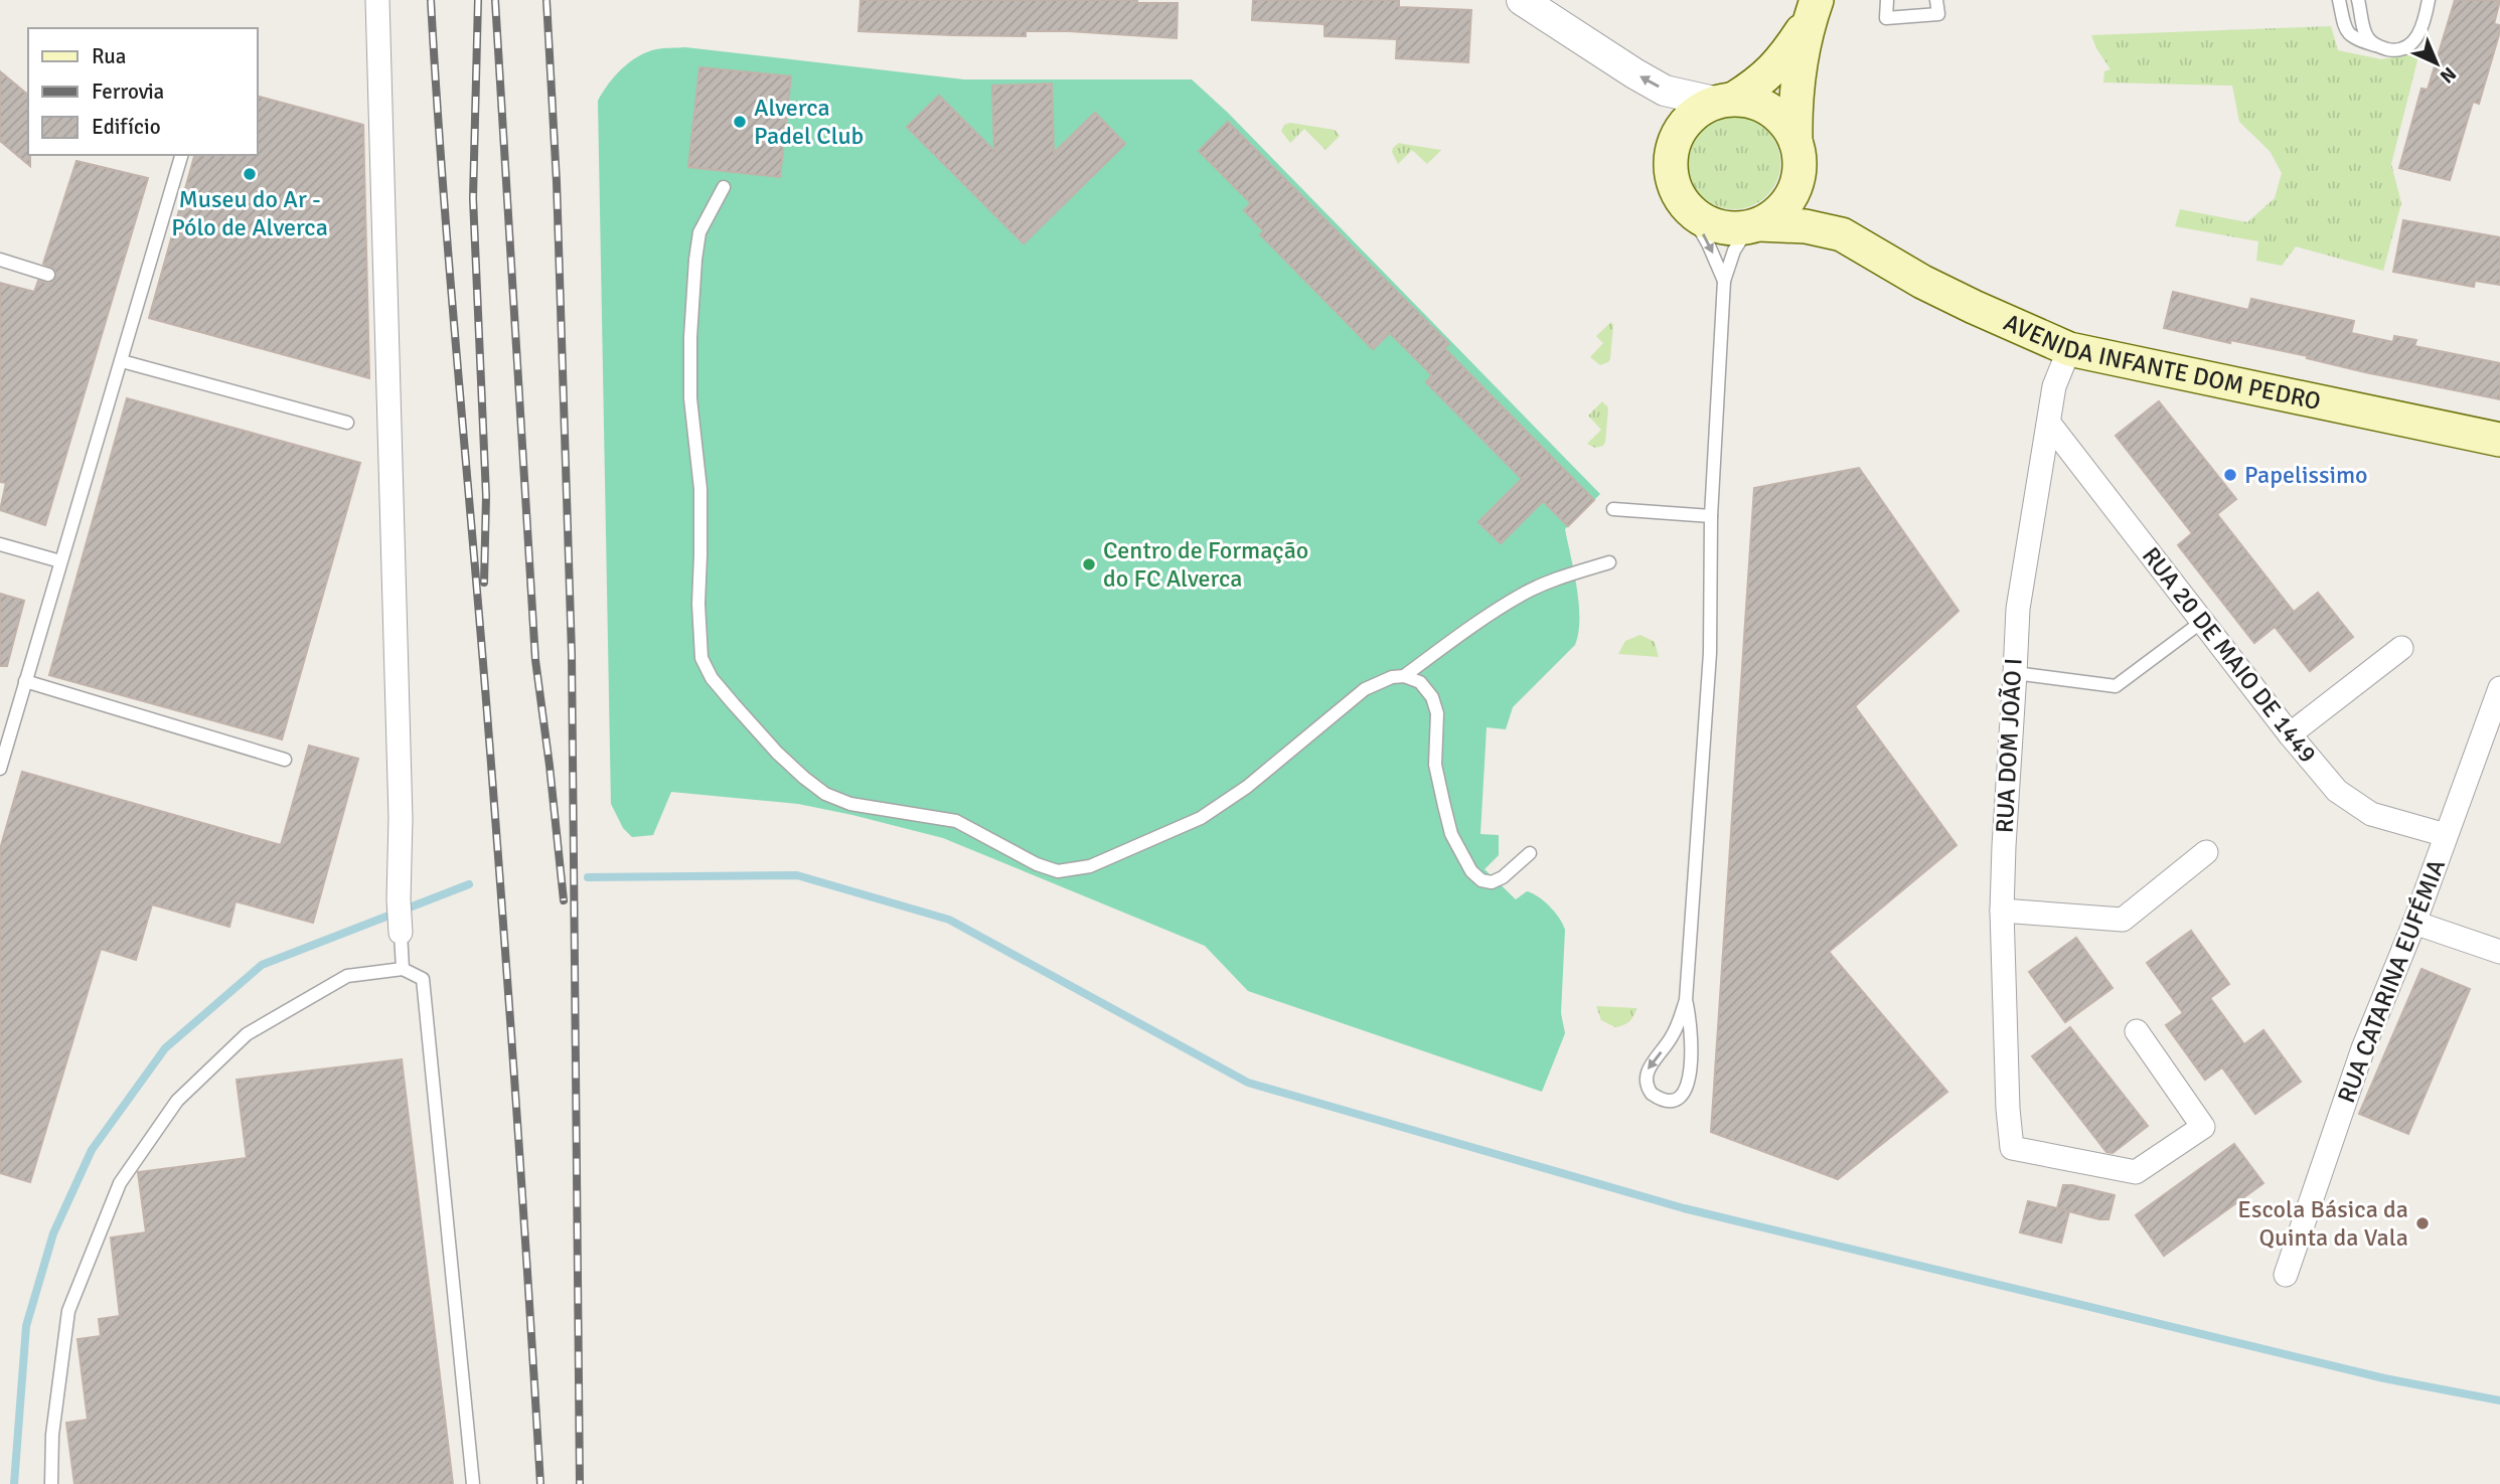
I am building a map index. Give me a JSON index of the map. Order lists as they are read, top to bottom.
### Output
{
  "streets": {
    "main road": ["AVENIDA INFANTE DOM PEDRO"],
    "street": ["RUA 20 DE MAIO DE 1449", "RUA DOM JOÃO I", "RUA CATARINA EUFÉMIA"]
  },
  "crossings": [
    ["AVENIDA INFANTE DOM PEDRO", "RUA DOM JOÃO I"],
    ["RUA 20 DE MAIO DE 1449", "RUA DOM JOÃO I"],
    ["RUA 20 DE MAIO DE 1449", "RUA CATARINA EUFÉMIA"]
  ],
  "places": [
    "Alverca Padel Club",
    "Museu do Ar - Pólo de Alverca",
    "Papelissimo",
    "Centro de Formação do FC Alverca",
    "Escola Básica da Quinta da Vala"
  ],
  "legend": ["Rua", "Ferrovia", "Edifício"],
  "north": "bottom right"
}
